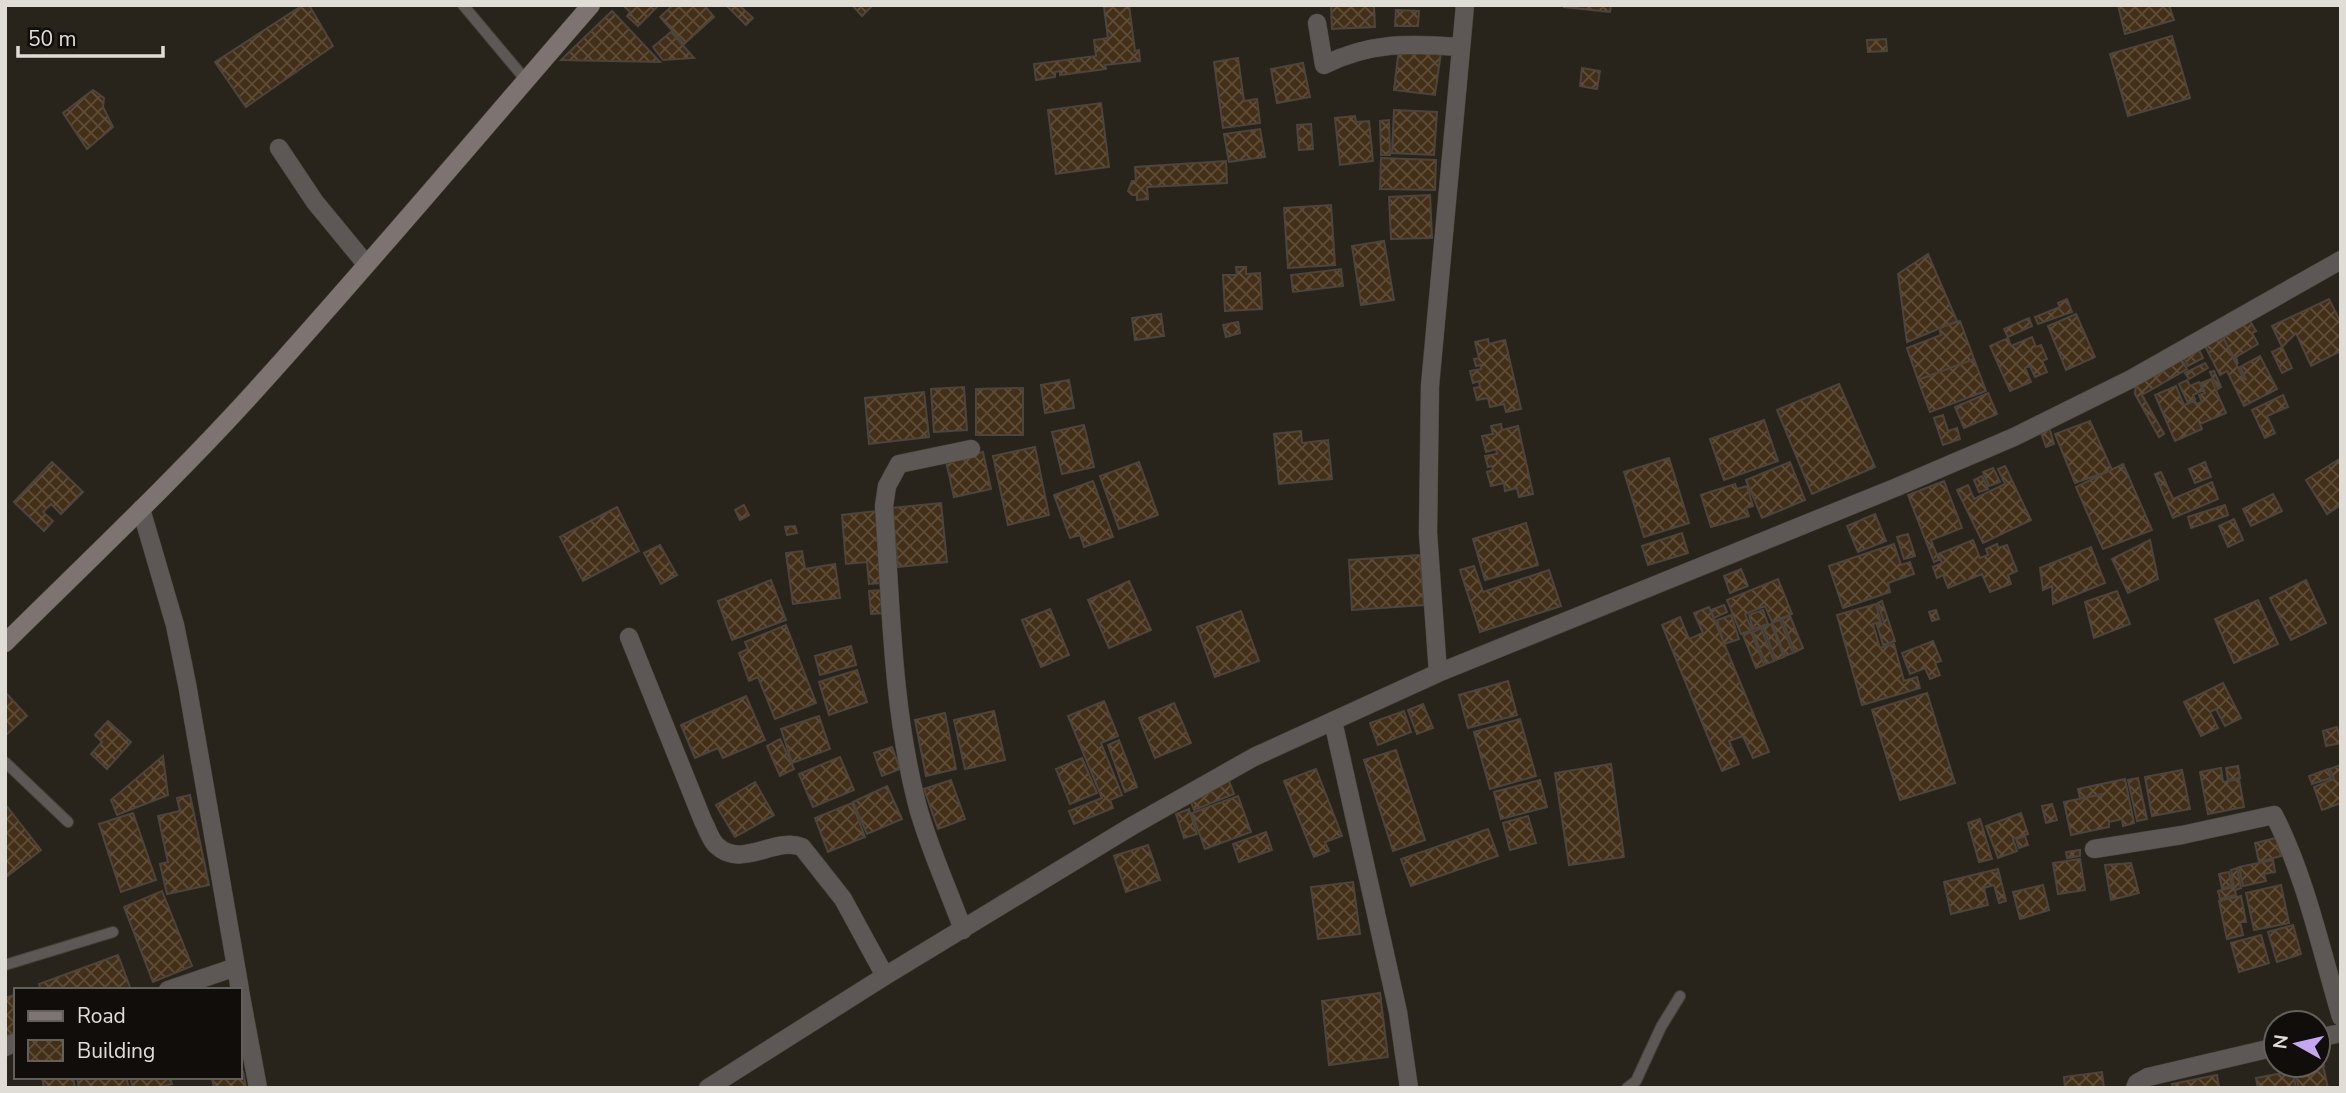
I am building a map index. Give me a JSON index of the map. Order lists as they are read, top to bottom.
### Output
{
  "legend": ["Road", "Building"],
  "scale_bar": "50 m",
  "north": "left"
}
